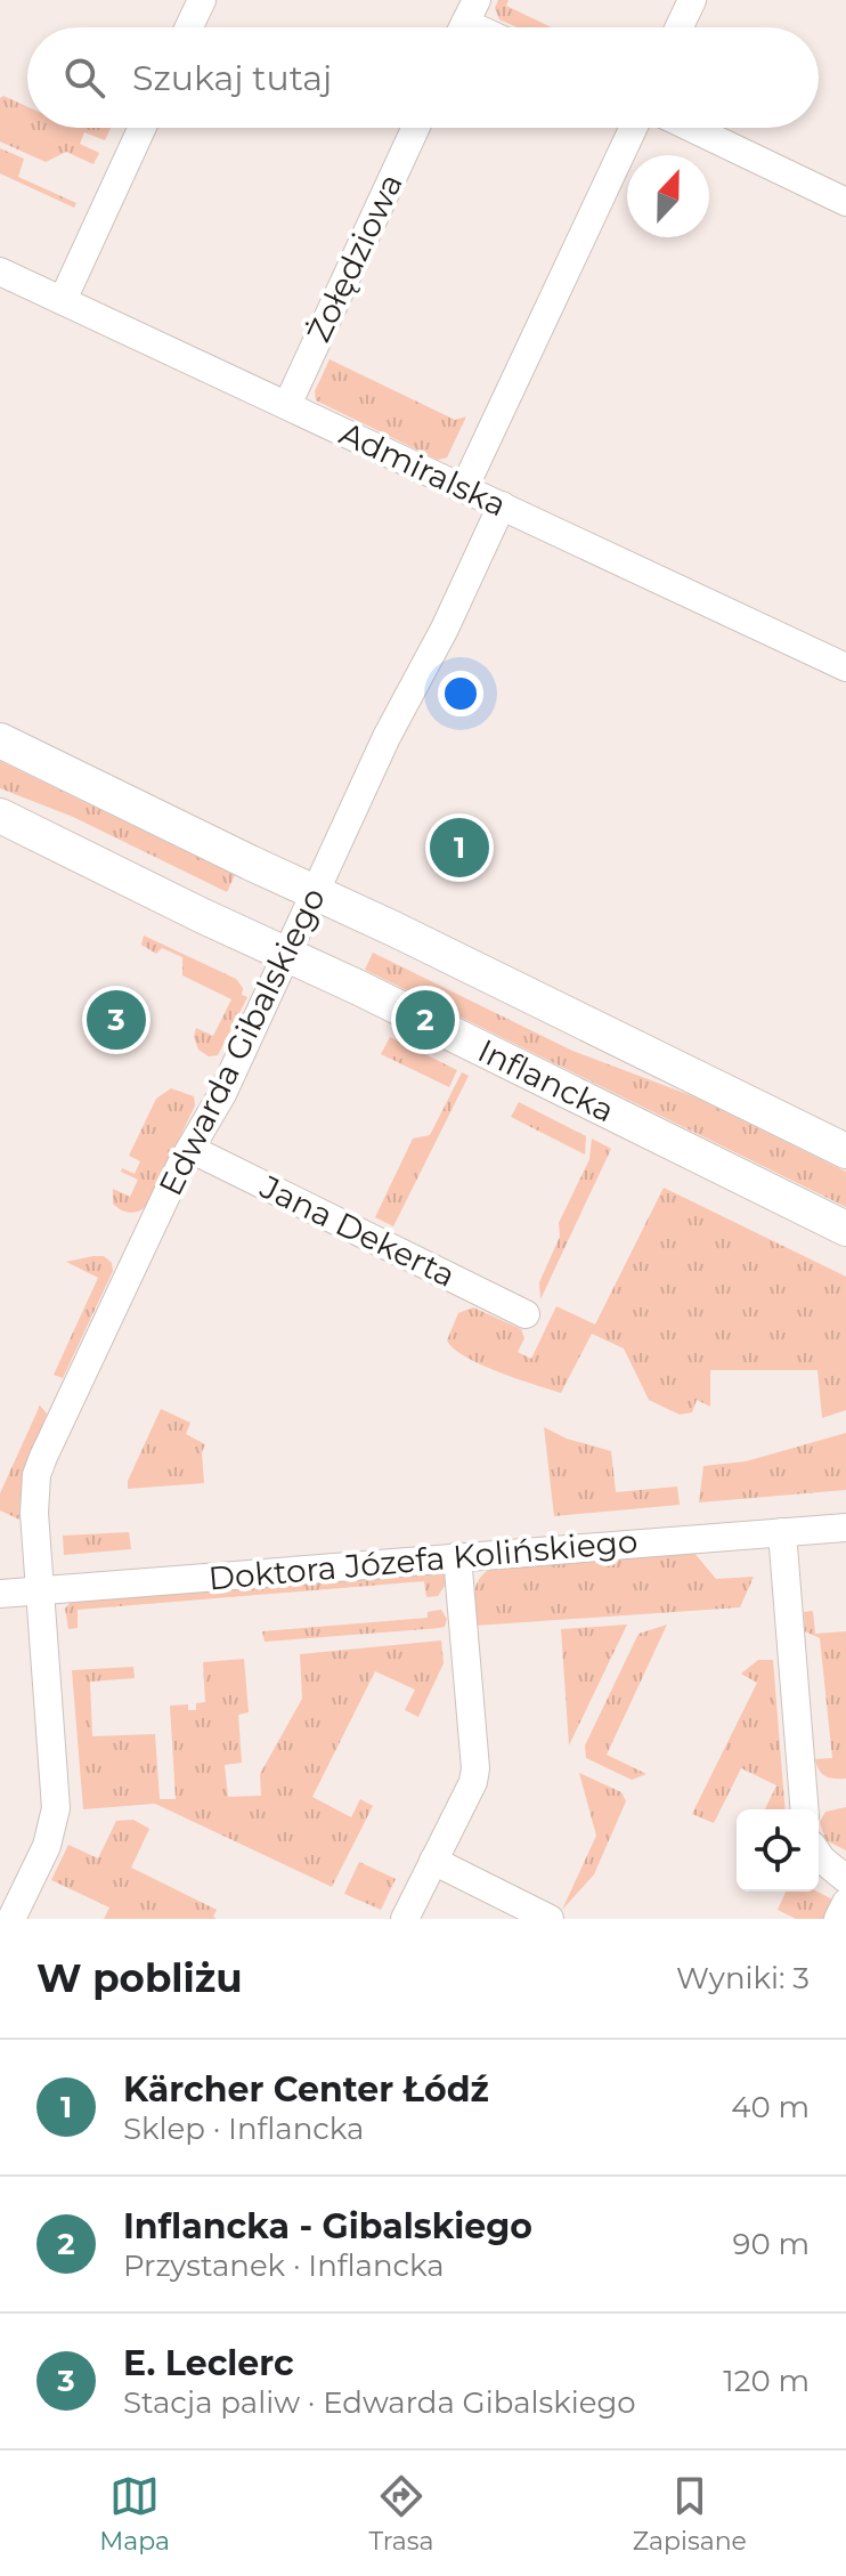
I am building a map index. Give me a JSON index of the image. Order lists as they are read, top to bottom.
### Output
{
  "streets": {
    "main road": ["Inflancka"],
    "street": [
      "Żołędziowa",
      "Admiralska",
      "Edwarda Gibalskiego",
      "Jana Dekerta",
      "Doktora Józefa Kolińskiego"
    ]
  },
  "crossings": [
    ["Żołędziowa", "Admiralska"],
    ["Admiralska", "Edwarda Gibalskiego"],
    ["Edwarda Gibalskiego", "Inflancka"],
    ["Edwarda Gibalskiego", "Jana Dekerta"],
    ["Edwarda Gibalskiego", "Doktora Józefa Kolińskiego"]
  ],
  "north": "top",
  "page": {
    "search": "Szukaj tutaj",
    "pins": ["1", "2", "3"],
    "heading": ["W pobliżu", "Wyniki: 3"],
    "list": [
      {
        "mark": "1",
        "name": "Kärcher Center Łódź",
        "note": "Sklep · Inflancka",
        "value": "40 m"
      },
      {
        "mark": "2",
        "name": "Inflancka - Gibalskiego",
        "note": "Przystanek · Inflancka",
        "value": "90 m"
      },
      {
        "mark": "3",
        "name": "E. Leclerc",
        "note": "Stacja paliw · Edwarda Gibalskiego",
        "value": "120 m"
      }
    ],
    "nav": ["Mapa", "Trasa", "Zapisane"]
  }
}
